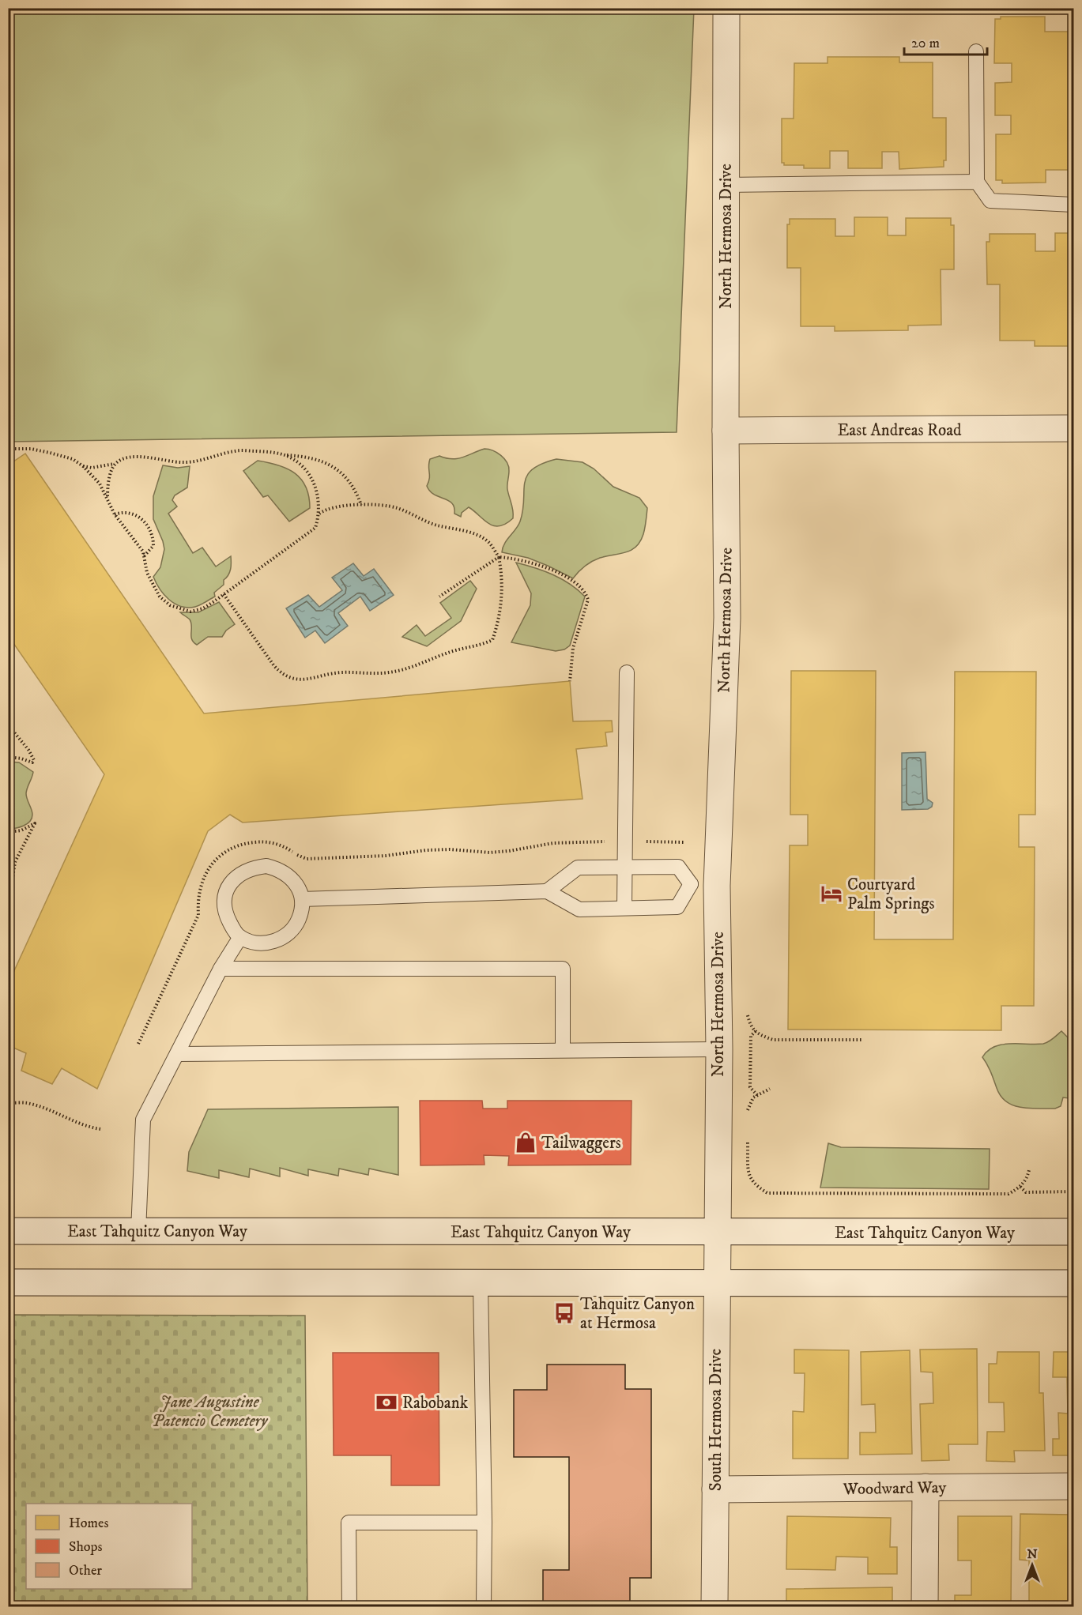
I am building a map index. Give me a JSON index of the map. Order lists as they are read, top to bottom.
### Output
{
  "streets": {
    "street": [
      "North Hermosa Drive",
      "East Andreas Road",
      "East Tahquitz Canyon Way",
      "South Hermosa Drive",
      "Woodward Way"
    ]
  },
  "crossings": [
    ["North Hermosa Drive", "East Andreas Road"],
    ["North Hermosa Drive", "East Tahquitz Canyon Way"],
    ["North Hermosa Drive", "South Hermosa Drive"],
    ["East Tahquitz Canyon Way", "South Hermosa Drive"],
    ["South Hermosa Drive", "Woodward Way"]
  ],
  "parks": ["Jane Augustine Patencio Cemetery"],
  "places": {
    "hotel": ["Courtyard Palm Springs"],
    "shop": ["Tailwaggers"],
    "bus stop": ["Tahquitz Canyon at Hermosa"],
    "bank": ["Rabobank"]
  },
  "legend": ["Homes", "Shops", "Other"],
  "scale_bar": "20 m",
  "north": "top"
}
